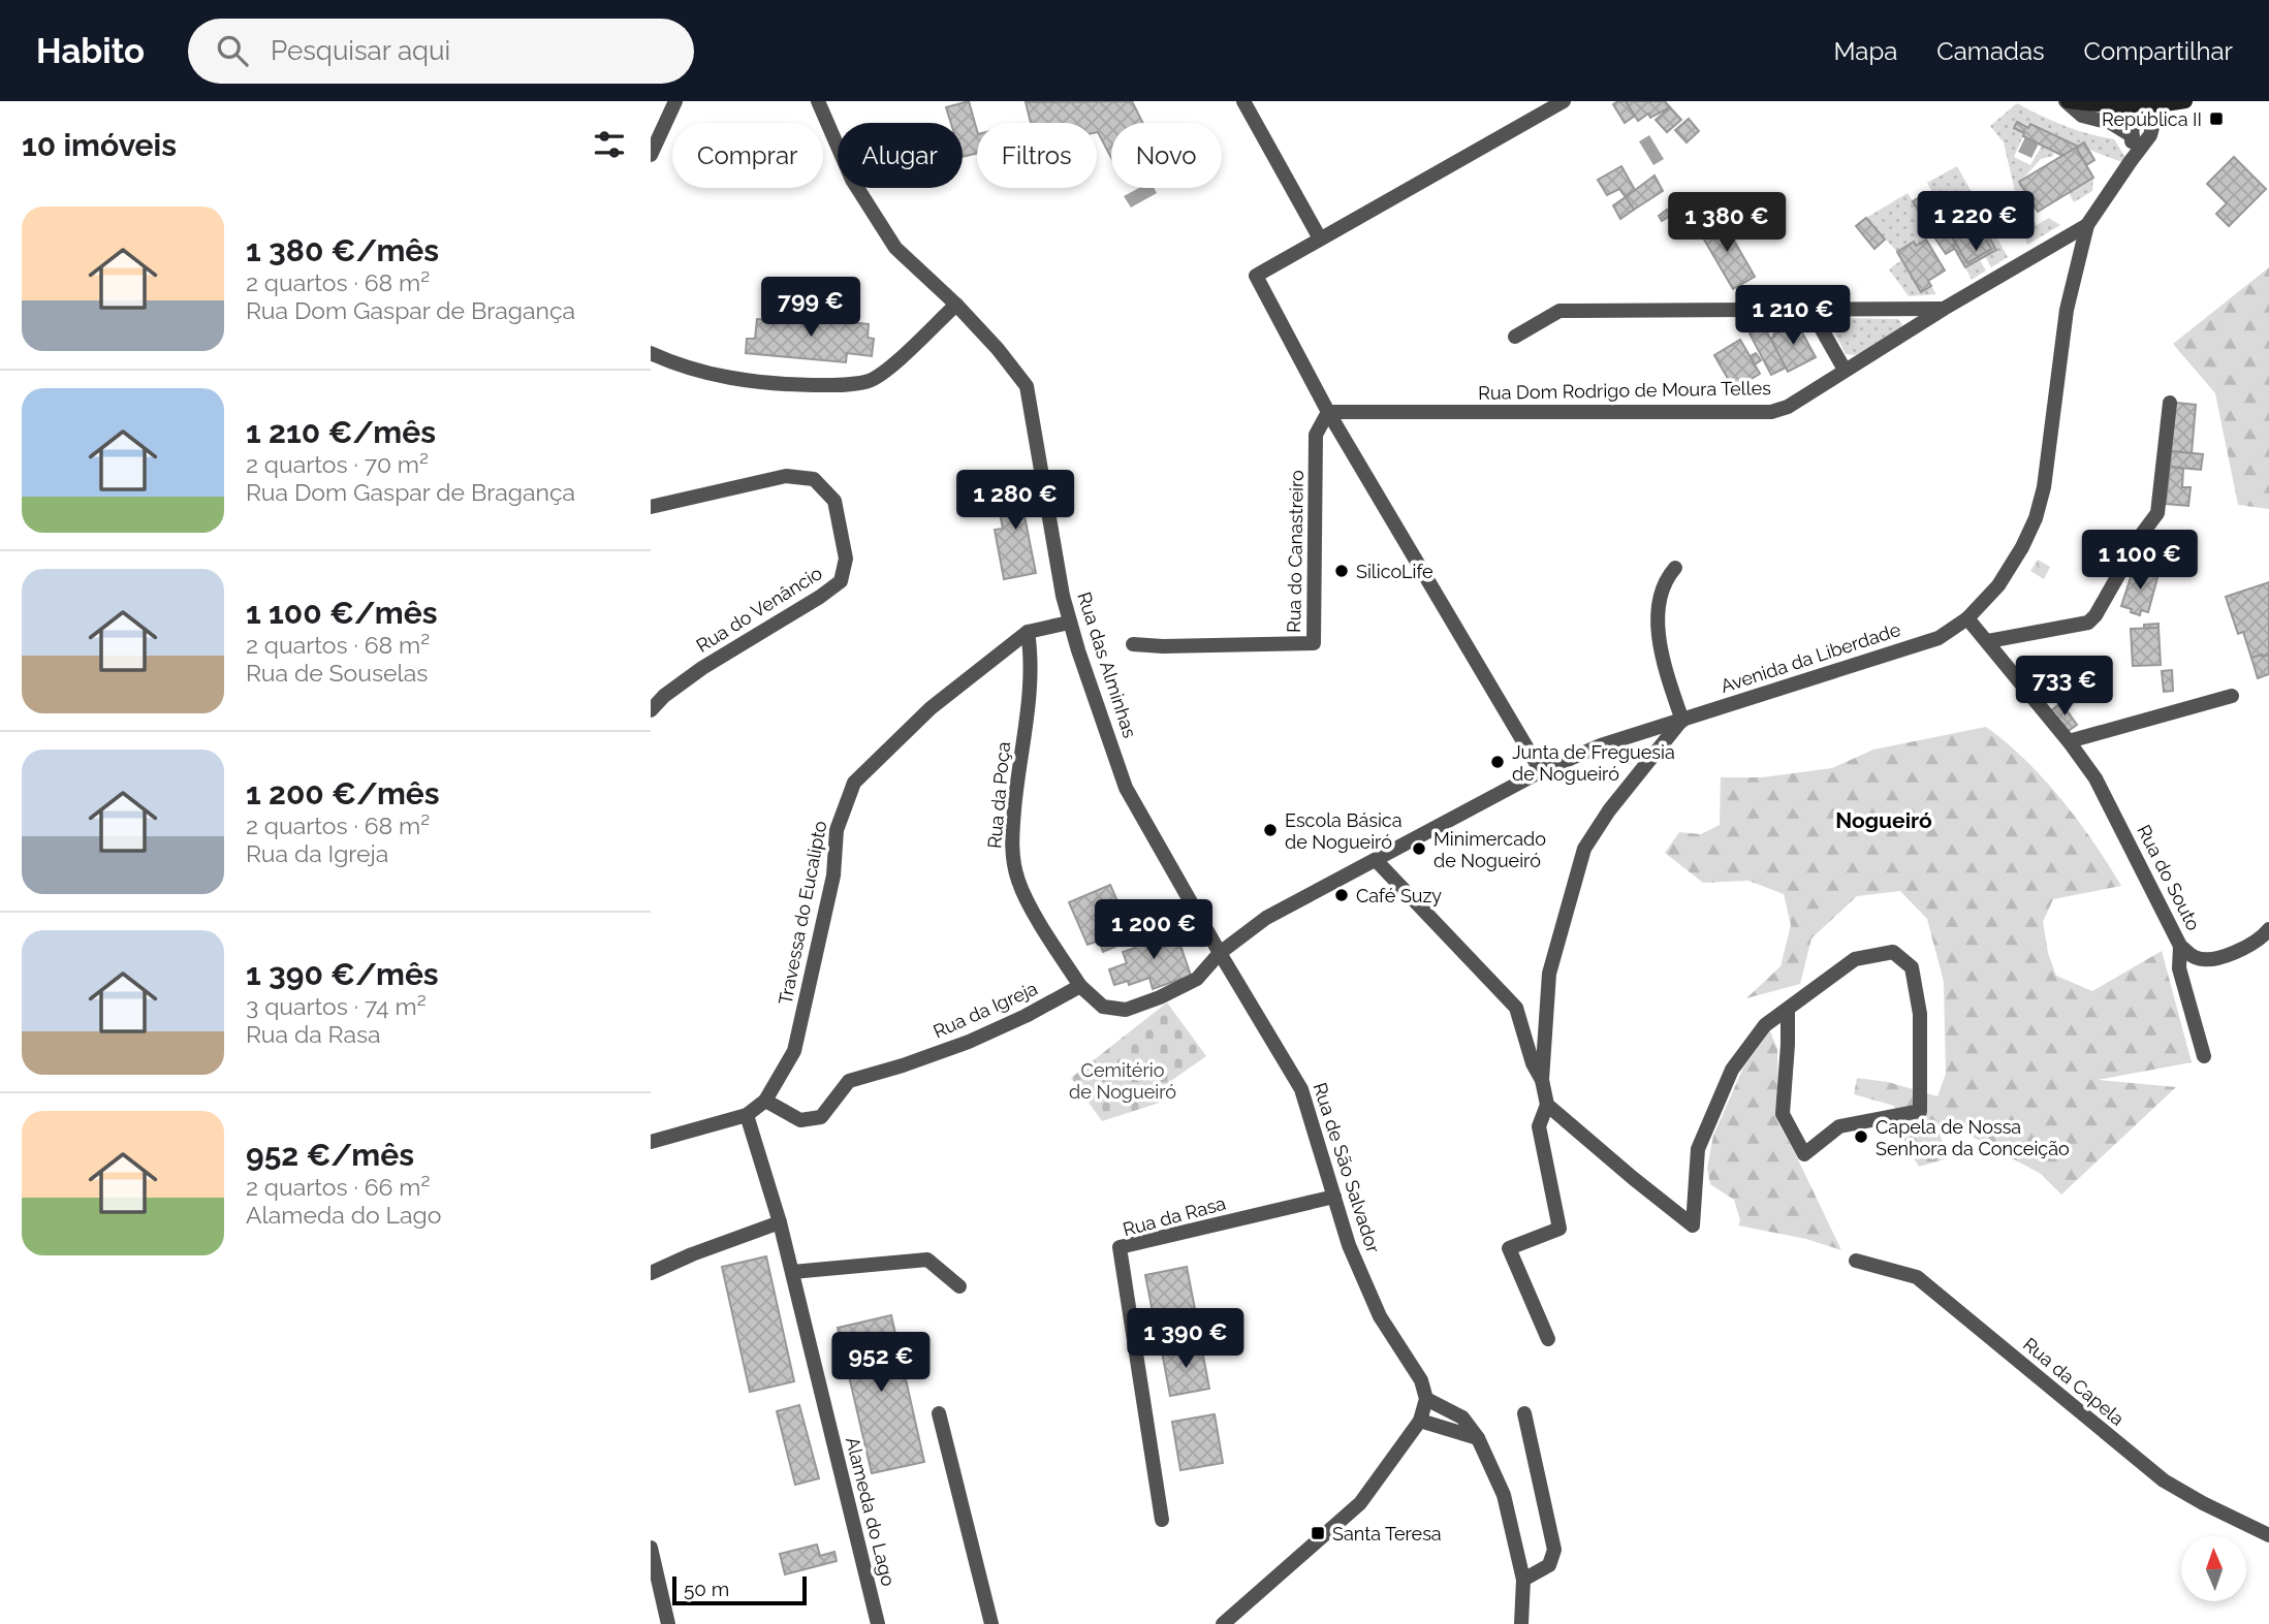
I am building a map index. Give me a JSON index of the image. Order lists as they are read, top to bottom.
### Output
{
  "streets": {
    "street": [
      "Rua Dom Rodrigo de Moura Telles",
      "Rua do Canastreiro",
      "Rua do Venâncio",
      "Avenida da Liberdade",
      "Rua das Alminhas",
      "Rua da Poça",
      "Rua do Souto",
      "Travessa do Eucalipto",
      "Rua da Igreja",
      "Rua de São Salvador",
      "Rua da Rasa",
      "Rua da Capela",
      "Alameda do Lago"
    ]
  },
  "crossings": [
    ["Rua Dom Rodrigo de Moura Telles", "Rua do Canastreiro"],
    ["Rua Dom Rodrigo de Moura Telles", "Avenida da Liberdade"],
    ["Avenida da Liberdade", "Rua das Alminhas"],
    ["Avenida da Liberdade", "Rua do Souto"],
    ["Avenida da Liberdade", "Rua de São Salvador"],
    ["Rua das Alminhas", "Travessa do Eucalipto"],
    ["Rua das Alminhas", "Rua de São Salvador"],
    ["Rua da Poça", "Travessa do Eucalipto"],
    ["Rua da Poça", "Rua da Igreja"],
    ["Travessa do Eucalipto", "Rua da Igreja"],
    ["Rua de São Salvador", "Rua da Rasa"]
  ],
  "districts": ["Nogueiró"],
  "parks": ["Cemitério de Nogueiró"],
  "places": {
    "transit": ["República II", "Santa Teresa"],
    "other": [
      "SilicoLife",
      "Junta de Freguesia de Nogueiró",
      "Escola Básica de Nogueiró",
      "Minimercado de Nogueiró",
      "Café Suzy",
      "Capela de Nossa Senhora da Conceição"
    ]
  },
  "scale_bar": "50 m",
  "north": "top",
  "page": {
    "header": "Habito",
    "search": "Pesquisar aqui",
    "nav": ["Mapa", "Camadas", "Compartilhar"],
    "heading": "10 imóveis",
    "chip": [
      "Comprar",
      "Alugar",
      "Filtros",
      "Novo"
    ],
    "list": [
      {
        "name": "1 380 €/mês",
        "note": "2 quartos · 68 m² · Rua Dom Gaspar de Bragança"
      },
      {
        "name": "1 210 €/mês",
        "note": "2 quartos · 70 m² · Rua Dom Gaspar de Bragança"
      },
      {
        "name": "1 100 €/mês",
        "note": "2 quartos · 68 m² · Rua de Souselas"
      },
      {
        "name": "1 200 €/mês",
        "note": "2 quartos · 68 m² · Rua da Igreja"
      },
      {
        "name": "1 390 €/mês",
        "note": "3 quartos · 74 m² · Rua da Rasa"
      },
      {
        "name": "952 €/mês",
        "note": "2 quartos · 66 m² · Alameda do Lago"
      }
    ],
    "price": [
      "1 220 €",
      "1 380 €",
      "799 €",
      "1 210 €",
      "1 280 €",
      "1 100 €",
      "733 €",
      "1 200 €",
      "1 390 €",
      "952 €"
    ],
    "scale": "50 m"
  }
}
